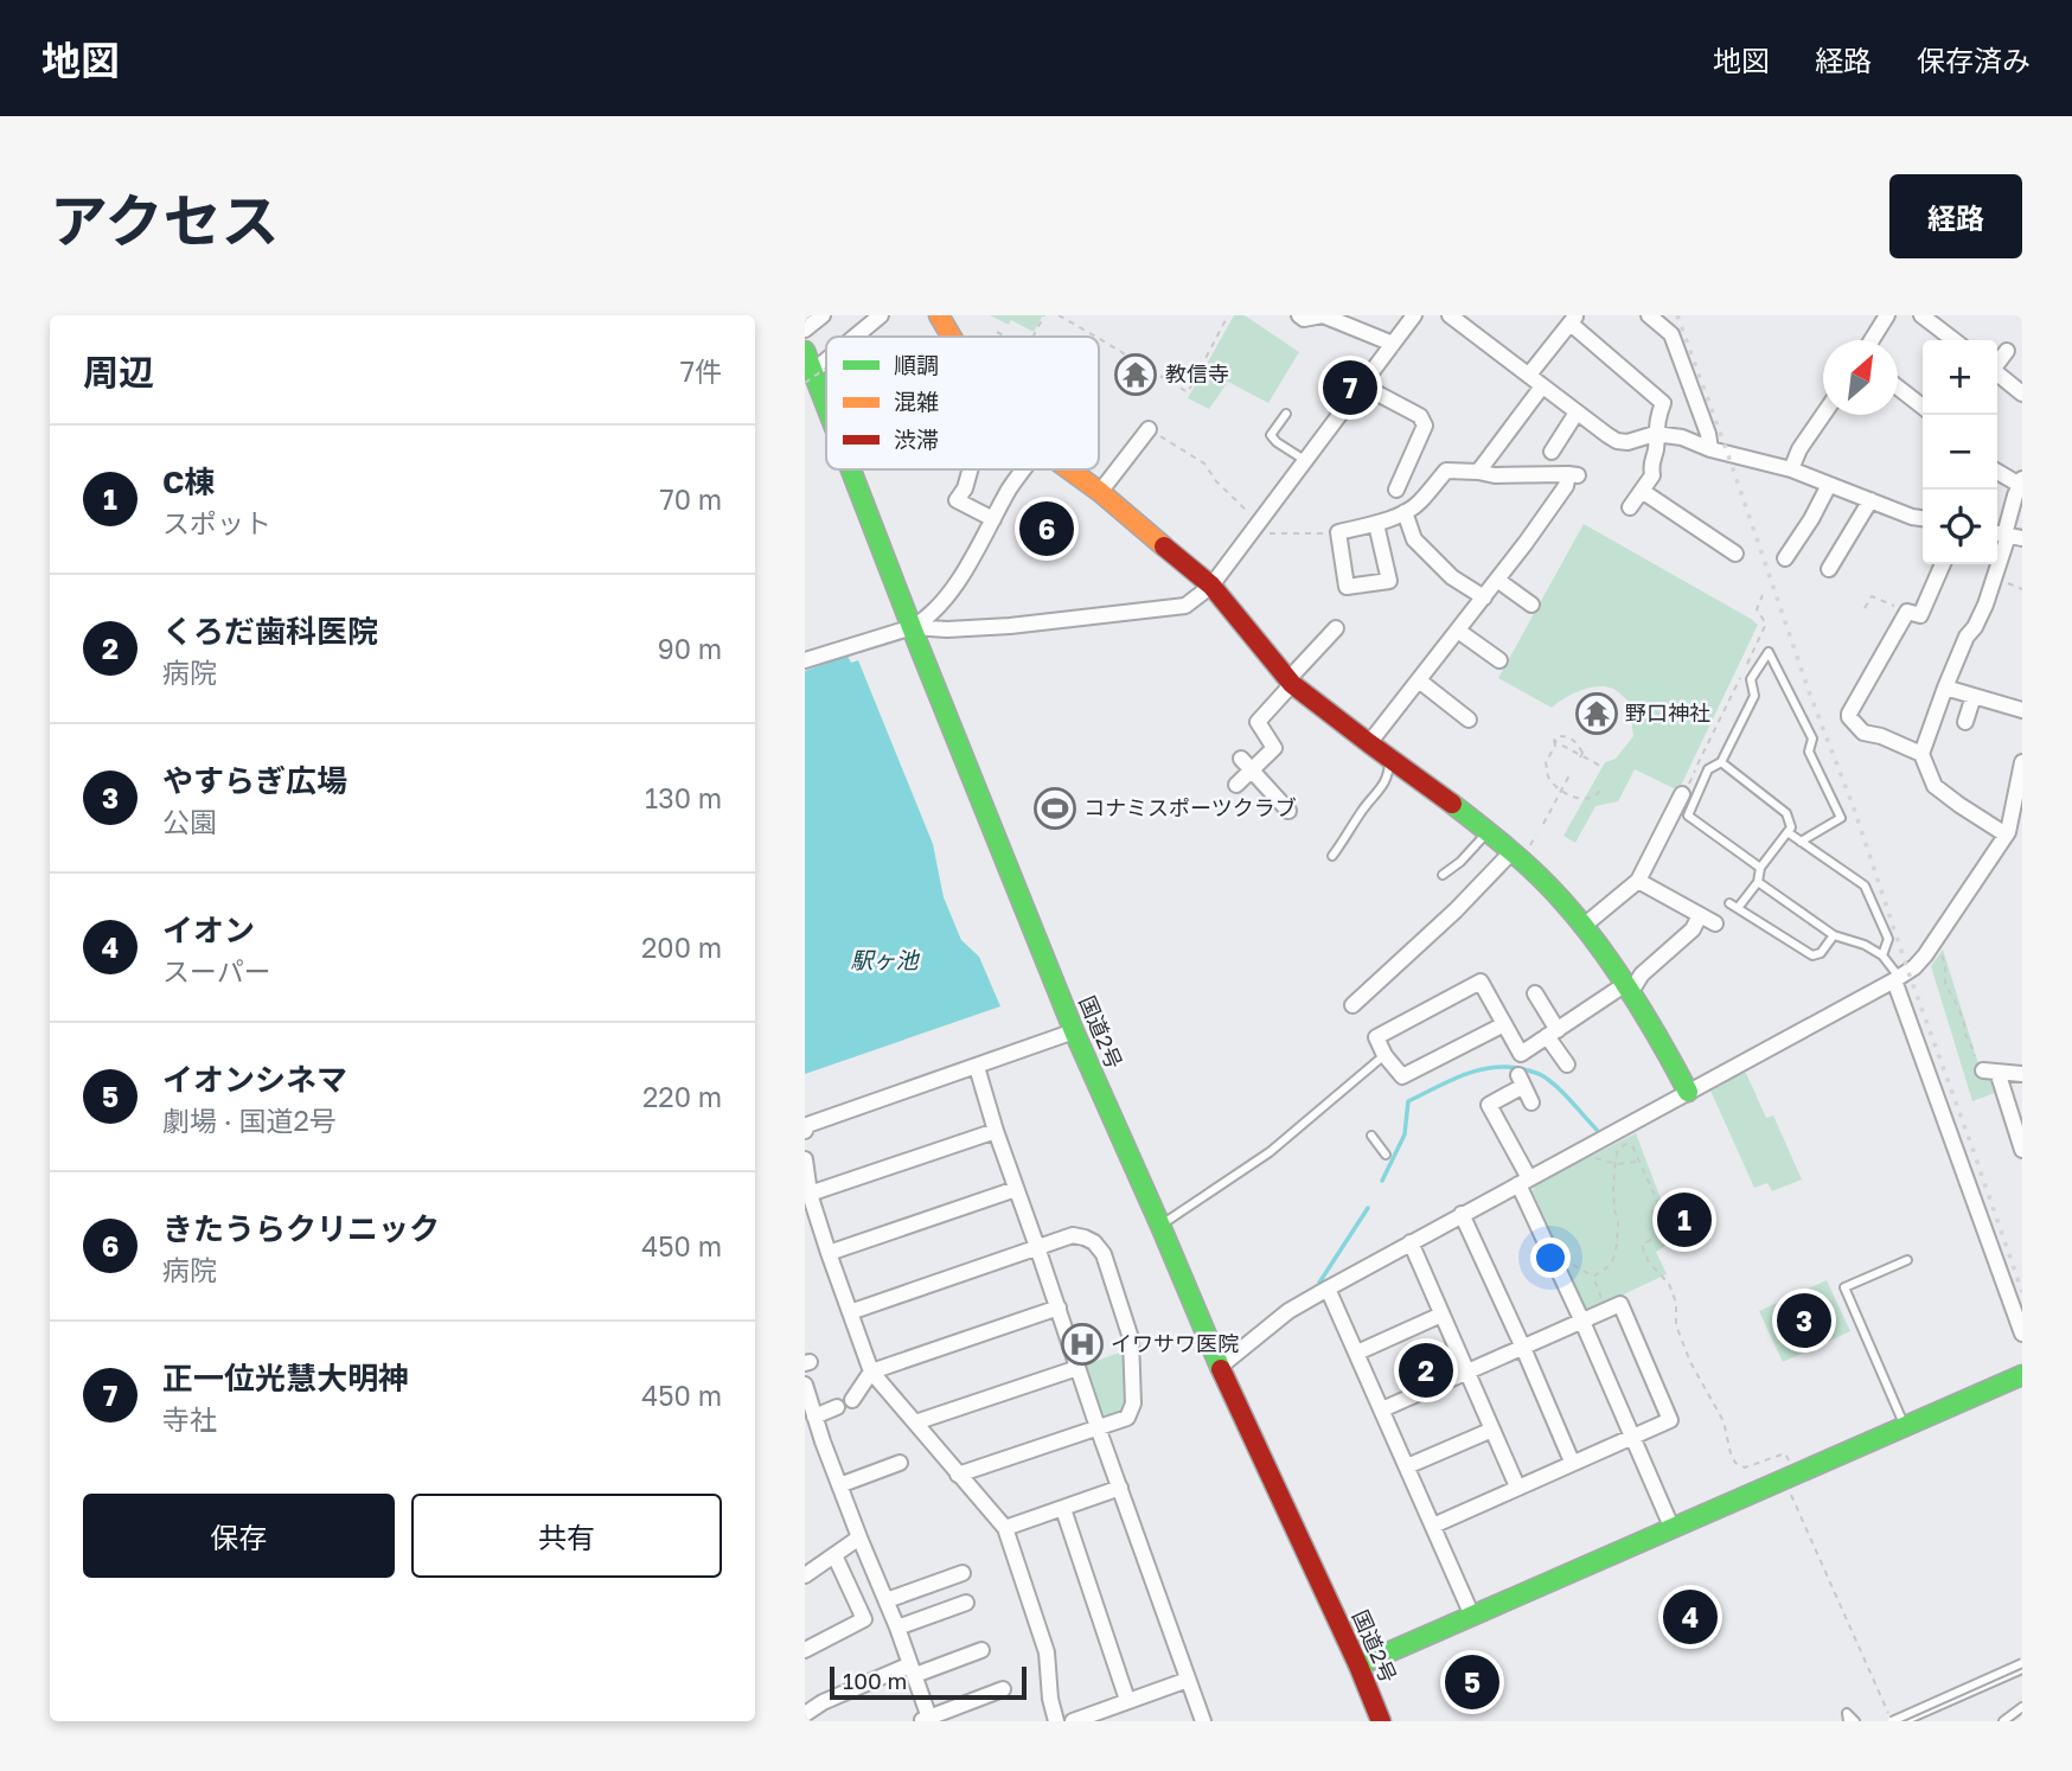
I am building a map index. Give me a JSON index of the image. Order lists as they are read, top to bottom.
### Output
{
  "streets": {
    "main road": ["国道2号"]
  },
  "water": ["駅ヶ池"],
  "places": {
    "temple": ["教信寺", "野口神社"],
    "sports": ["コナミスポーツクラブ"],
    "hospital": ["イワサワ医院"]
  },
  "legend": ["順調", "混雑", "渋滞"],
  "scale_bar": "100 m",
  "north": "top right",
  "page": {
    "header": "地図",
    "nav": ["地図", "経路", "保存済み"],
    "title": "アクセス",
    "buttons": [
      "経路",
      ["保存", "共有"]
    ],
    "heading": ["周辺", "7件"],
    "map_buttons": ["+", "−"],
    "pins": [
      "7",
      "6",
      "1",
      "3",
      "2",
      "4",
      "5"
    ],
    "list": [
      {
        "mark": "1",
        "name": "C棟",
        "note": "スポット",
        "value": "70 m"
      },
      {
        "mark": "2",
        "name": "くろだ歯科医院",
        "note": "病院",
        "value": "90 m"
      },
      {
        "mark": "3",
        "name": "やすらぎ広場",
        "note": "公園",
        "value": "130 m"
      },
      {
        "mark": "4",
        "name": "イオン",
        "note": "スーパー",
        "value": "200 m"
      },
      {
        "mark": "5",
        "name": "イオンシネマ",
        "note": "劇場 · 国道2号",
        "value": "220 m"
      },
      {
        "mark": "6",
        "name": "きたうらクリニック",
        "note": "病院",
        "value": "450 m"
      },
      {
        "mark": "7",
        "name": "正一位光慧大明神",
        "note": "寺社",
        "value": "450 m"
      }
    ],
    "scale": "100 m"
  }
}
